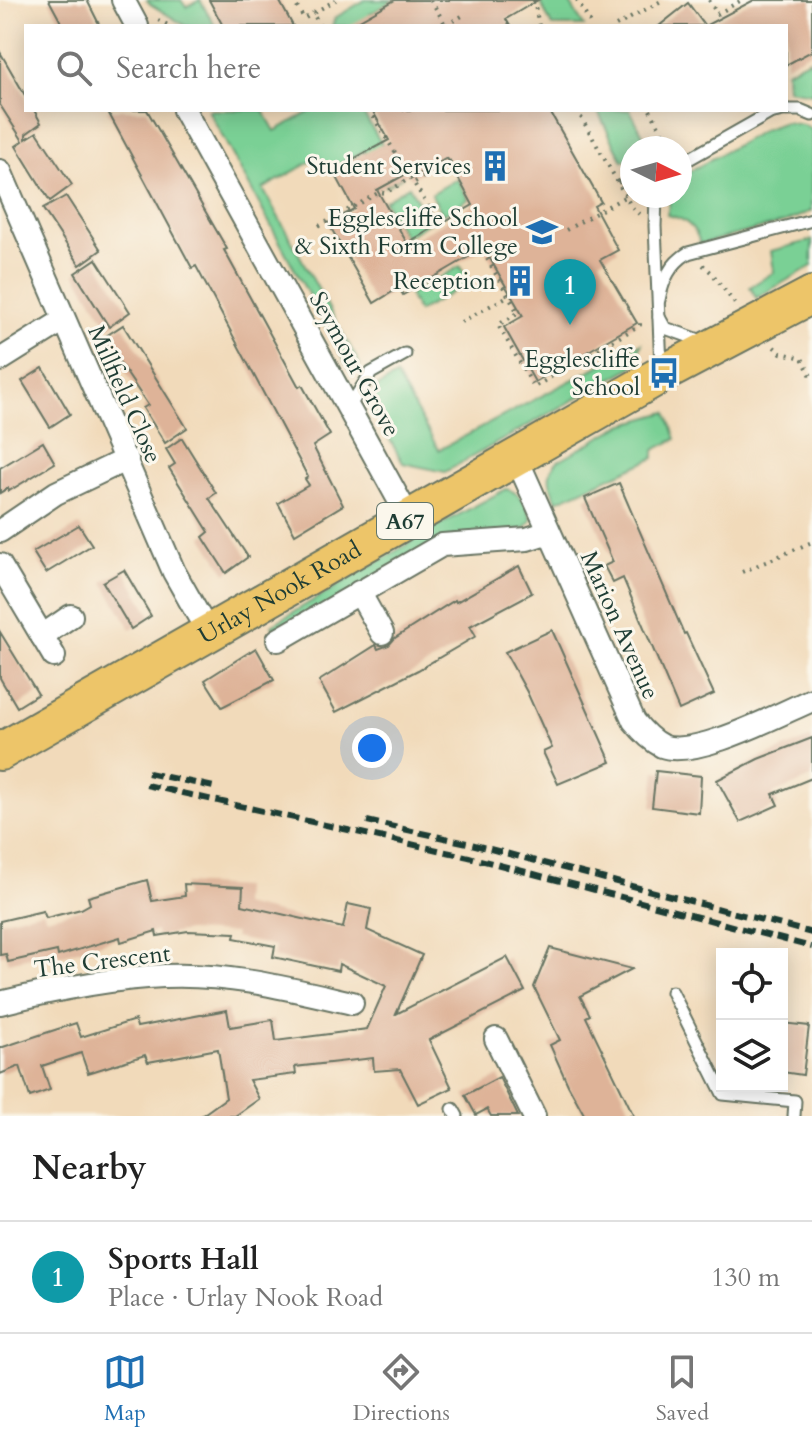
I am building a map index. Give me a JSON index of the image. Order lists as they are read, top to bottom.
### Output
{
  "streets": {
    "main road": ["A67", "Urlay Nook Road"],
    "street": [
      "Seymour Grove",
      "Millfield Close",
      "Marion Avenue",
      "The Crescent"
    ]
  },
  "crossings": [
    ["Seymour Grove", "Urlay Nook Road"],
    ["Millfield Close", "Urlay Nook Road"],
    ["Urlay Nook Road", "Marion Avenue"]
  ],
  "places": {
    "building": ["Student Services", "Reception"],
    "school or university": ["Egglescliffe School & Sixth Form College"],
    "bus stop": ["Egglescliffe School"]
  },
  "north": "right",
  "page": {
    "search": "Search here",
    "pins": "1",
    "heading": "Nearby",
    "list": [
      {
        "mark": "1",
        "name": "Sports Hall",
        "note": "Place · Urlay Nook Road",
        "value": "130 m"
      }
    ],
    "nav": ["Map", "Directions", "Saved"]
  }
}
